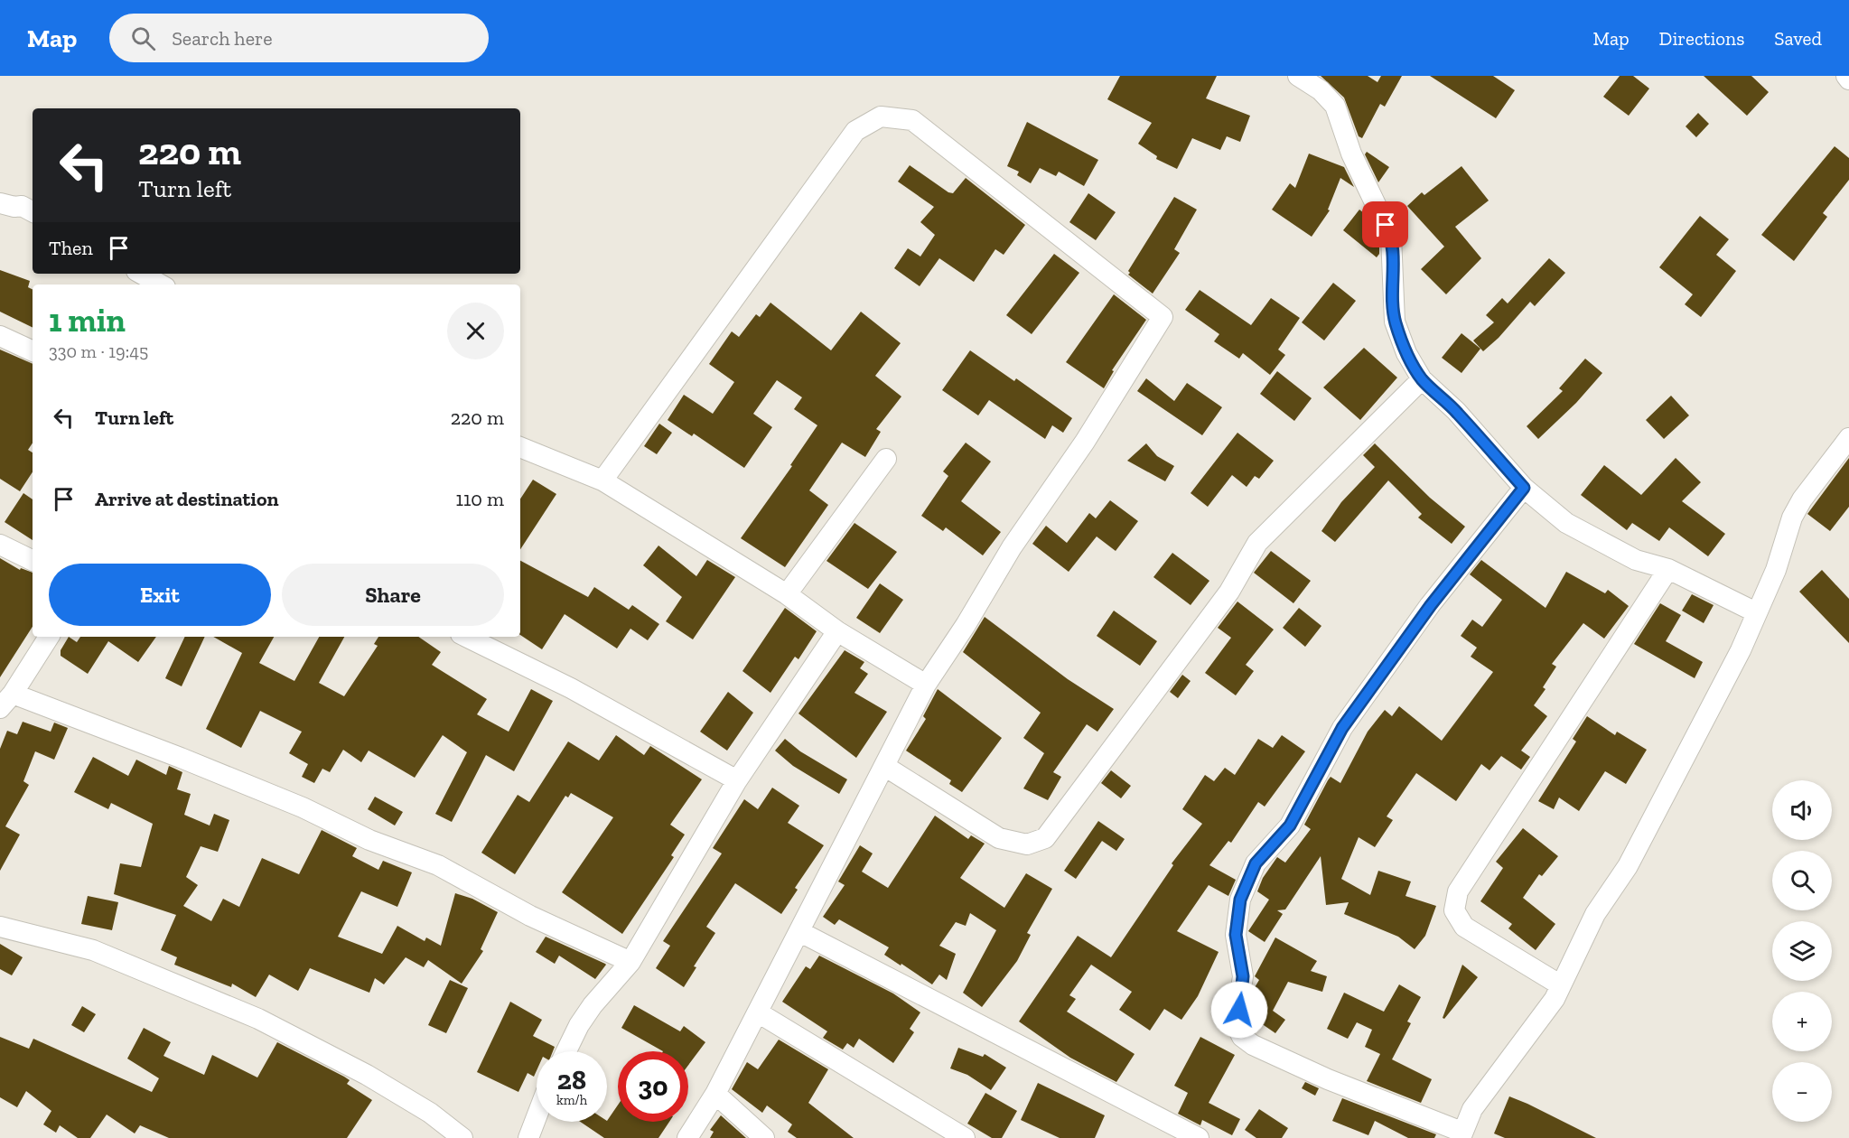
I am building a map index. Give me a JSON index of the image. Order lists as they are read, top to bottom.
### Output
{
  "page": {
    "header": "Map",
    "search": "Search here",
    "nav": ["Map", "Directions", "Saved"],
    "turn": ["220 m", "Turn left"],
    "then": "Then",
    "heading": ["1 min", "330 m · 19:45"],
    "list": [
      {
        "name": "Turn left",
        "value": "220 m"
      },
      {
        "name": "Arrive at destination",
        "value": "110 m"
      }
    ],
    "buttons": ["Exit", "Share"],
    "map_buttons": ["+", "−"],
    "speed": "28 km/h",
    "limit": "30"
  }
}
